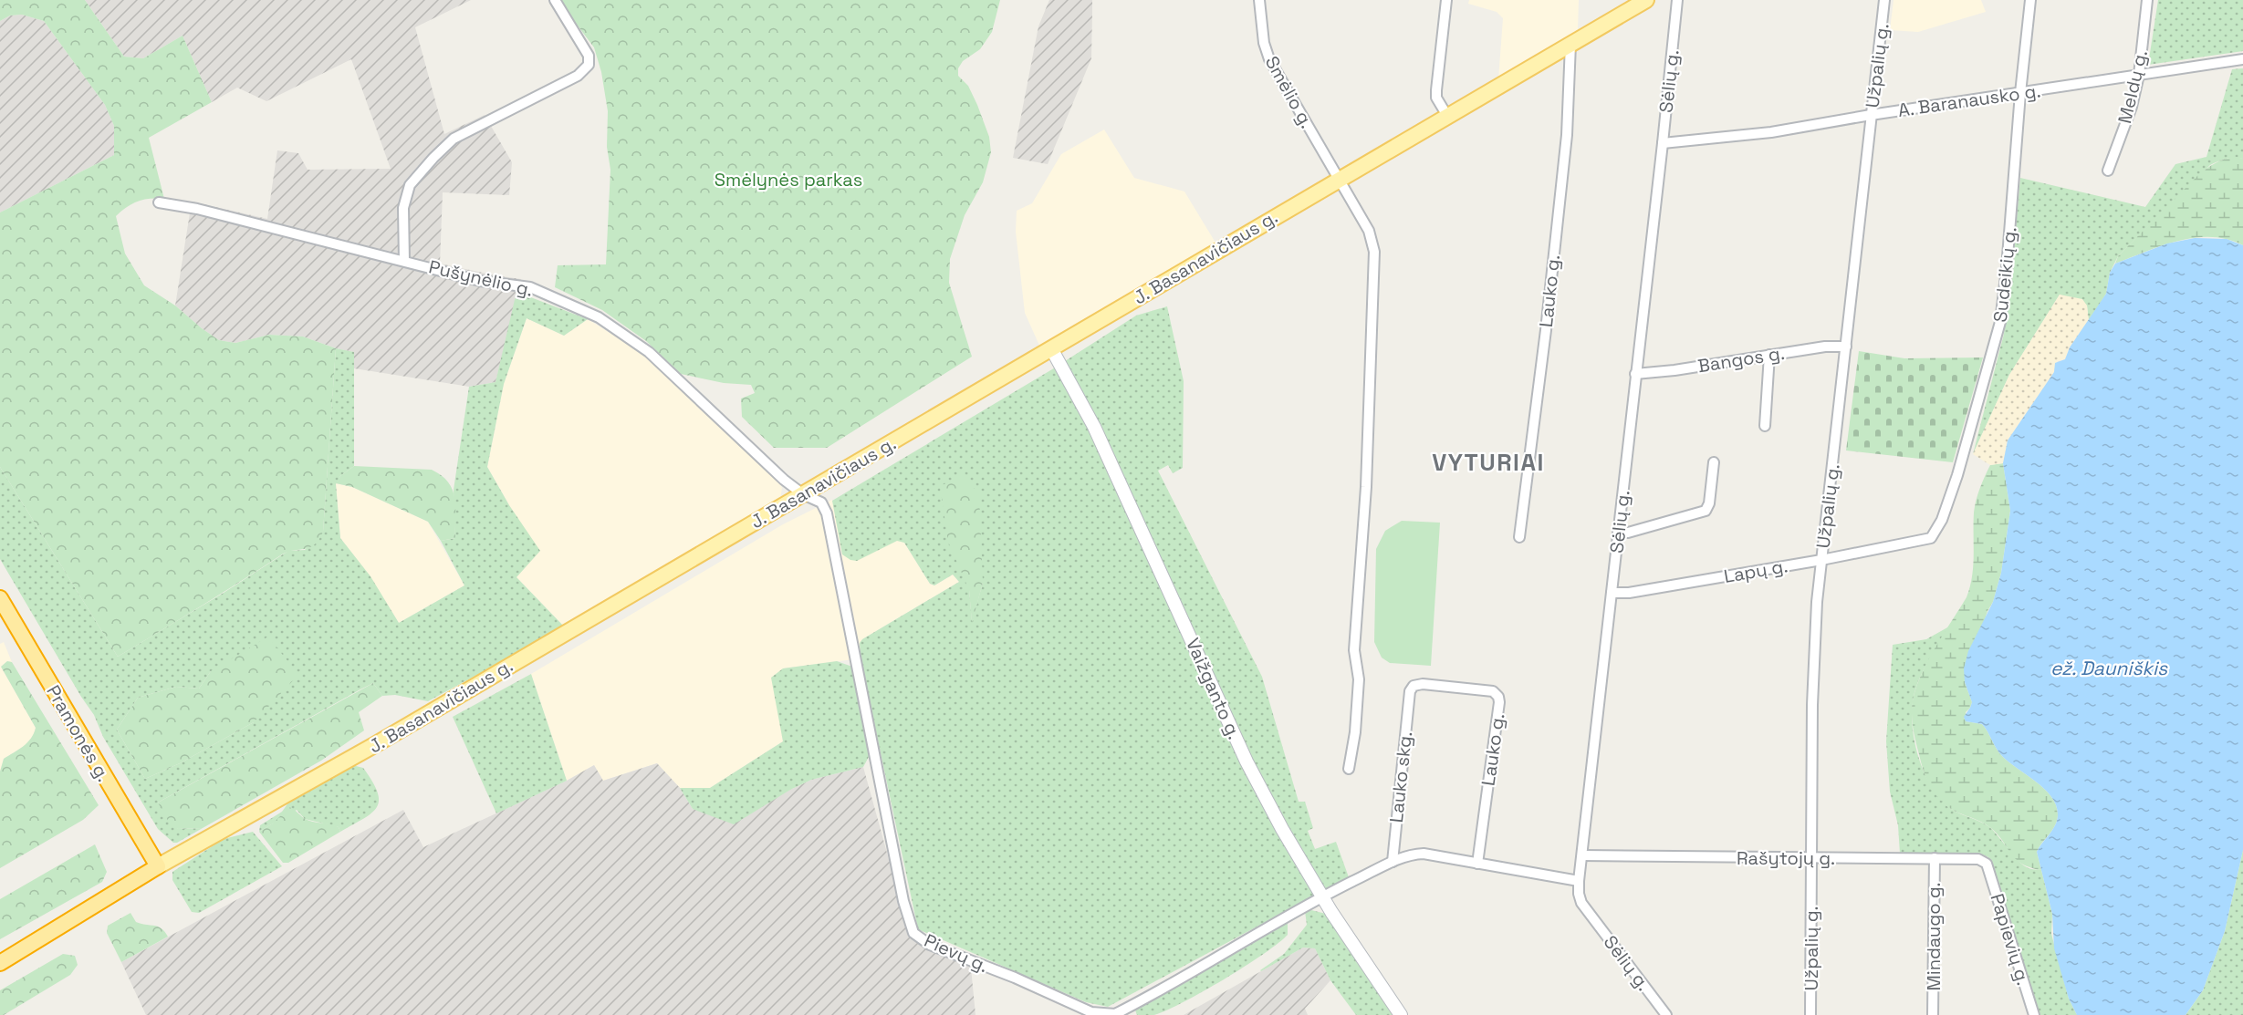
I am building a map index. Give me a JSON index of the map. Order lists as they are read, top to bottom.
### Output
{
  "streets": {
    "highway": ["J. Basanavičiaus g.", "Pramonės g."],
    "main road": ["Vaižganto g."],
    "street": [
      "Užpalių g.",
      "Sėlių g.",
      "Meldų g.",
      "Smėlio g.",
      "A. Baranausko g.",
      "Sudeikių g.",
      "Pušynėlio g.",
      "Lauko g.",
      "Bangos g.",
      "Lapų g.",
      "Lauko skg.",
      "Rašytojų g.",
      "Mindaugo g.",
      "Papievių g.",
      "Pievų g."
    ]
  },
  "crossings": [
    ["Užpalių g.", "A. Baranausko g."],
    ["Užpalių g.", "Bangos g."],
    ["Užpalių g.", "Lapų g."],
    ["Užpalių g.", "Rašytojų g."],
    ["Sėlių g.", "A. Baranausko g."],
    ["Sėlių g.", "Bangos g."],
    ["Sėlių g.", "Lapų g."],
    ["Sėlių g.", "Rašytojų g."],
    ["Sėlių g.", "Pievų g."],
    ["Meldų g.", "A. Baranausko g."],
    ["Smėlio g.", "J. Basanavičiaus g."],
    ["A. Baranausko g.", "Sudeikių g."],
    ["J. Basanavičiaus g.", "Pušynėlio g."],
    ["J. Basanavičiaus g.", "Lauko g."],
    ["J. Basanavičiaus g.", "Vaižganto g."],
    ["J. Basanavičiaus g.", "Pramonės g."],
    ["J. Basanavičiaus g.", "Pievų g."],
    ["Sudeikių g.", "Lapų g."],
    ["Pušynėlio g.", "Pievų g."],
    ["Lauko g.", "Lauko skg."],
    ["Lauko g.", "Pievų g."],
    ["Vaižganto g.", "Pievų g."],
    ["Lauko skg.", "Pievų g."],
    ["Rašytojų g.", "Mindaugo g."],
    ["Rašytojų g.", "Papievių g."]
  ],
  "districts": ["VYTURIAI"],
  "water": ["ež. Dauniškis"],
  "parks": ["Smėlynės parkas"]
}
